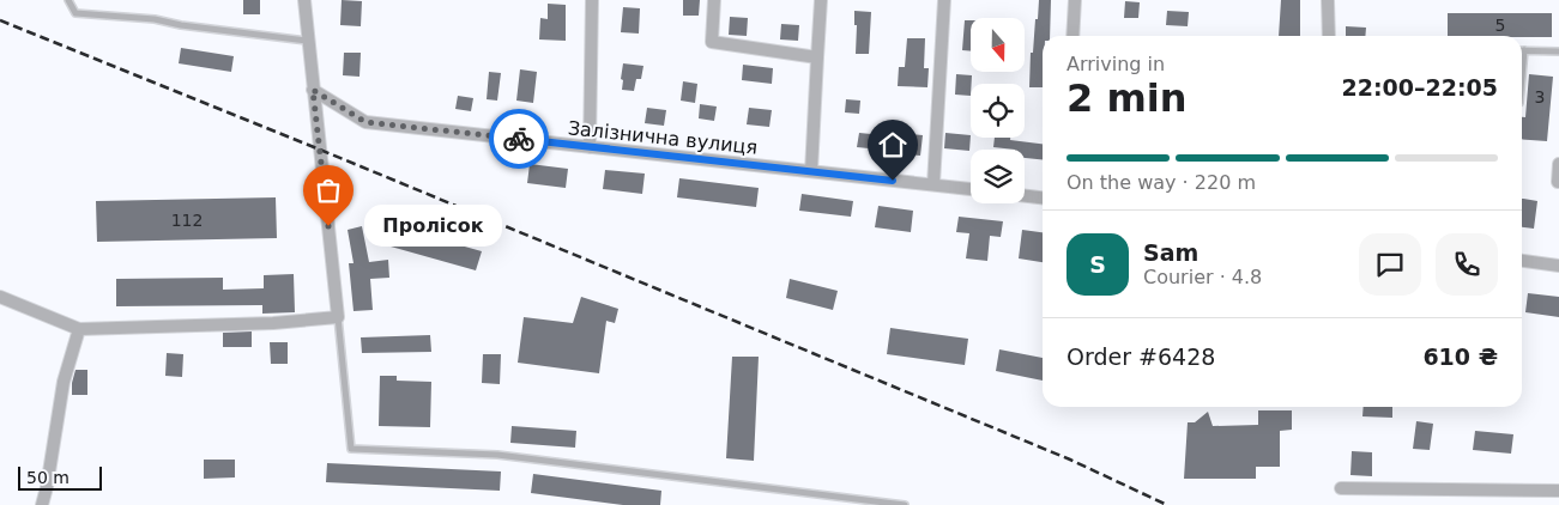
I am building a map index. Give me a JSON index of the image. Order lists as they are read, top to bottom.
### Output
{
  "streets": {
    "street": ["Залізнична вулиця"]
  },
  "places": ["Пролісок"],
  "house_numbers": ["5", "3", "112"],
  "scale_bar": "50 m",
  "north": "bottom",
  "page": {
    "heading": ["2 min", "Arriving in", "22:00–22:05"],
    "panel": [
      "Sam",
      "Courier · 4.8",
      "Order #6428",
      "610 ₴"
    ],
    "bar": "On the way · 220 m",
    "bubble": "Пролісок",
    "round": "S",
    "scale": "50 m"
  }
}
